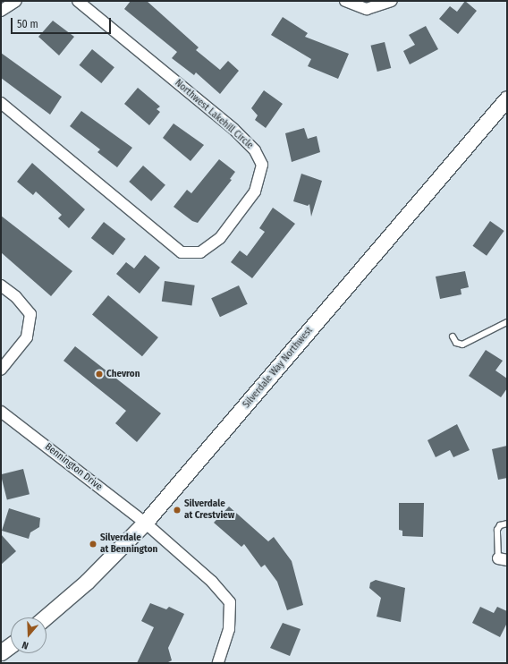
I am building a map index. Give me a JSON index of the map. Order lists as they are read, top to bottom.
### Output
{
  "streets": {
    "main road": ["Silverdale Way Northwest"],
    "street": ["Northwest Lakehill Circle", "Bennington Drive"]
  },
  "crossings": [
    ["Silverdale Way Northwest", "Bennington Drive"]
  ],
  "places": ["Chevron", "Silverdale at Crestview", "Silverdale at Bennington"],
  "scale_bar": "50 m",
  "north": "bottom"
}
